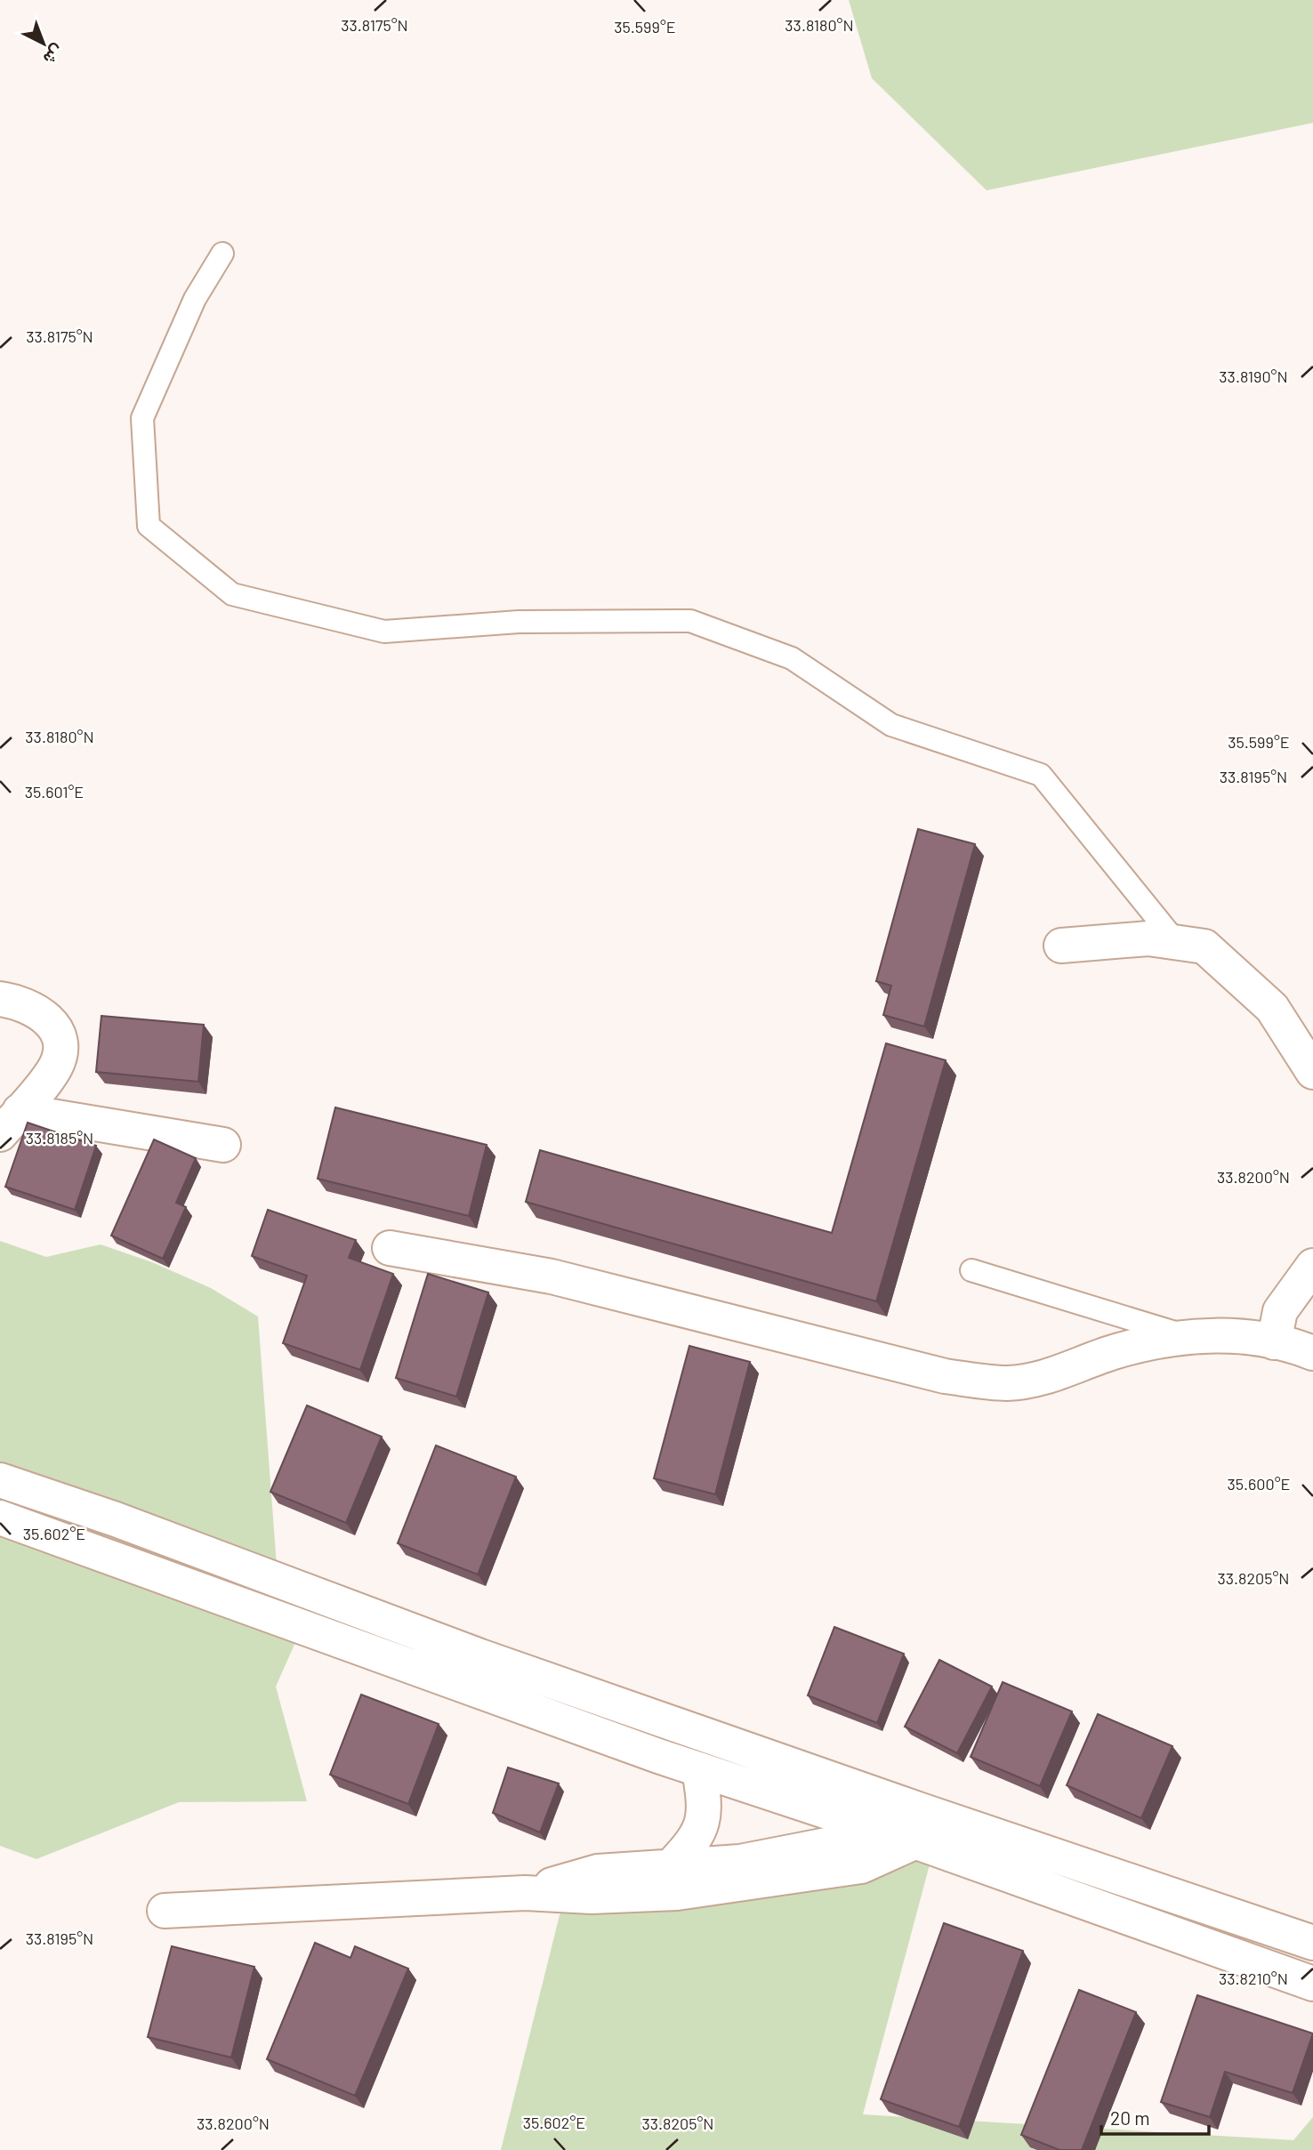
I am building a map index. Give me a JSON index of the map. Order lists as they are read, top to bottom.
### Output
{
  "scale_bar": "20 m",
  "north": "bottom right",
  "coordinates": [
    "33.8175°N",
    "33.8180°N",
    "35.599°E",
    "33.8190°N",
    "33.8195°N",
    "35.601°E",
    "33.8185°N",
    "33.8200°N",
    "35.600°E",
    "35.602°E",
    "33.8205°N",
    "33.8210°N"
  ]
}
